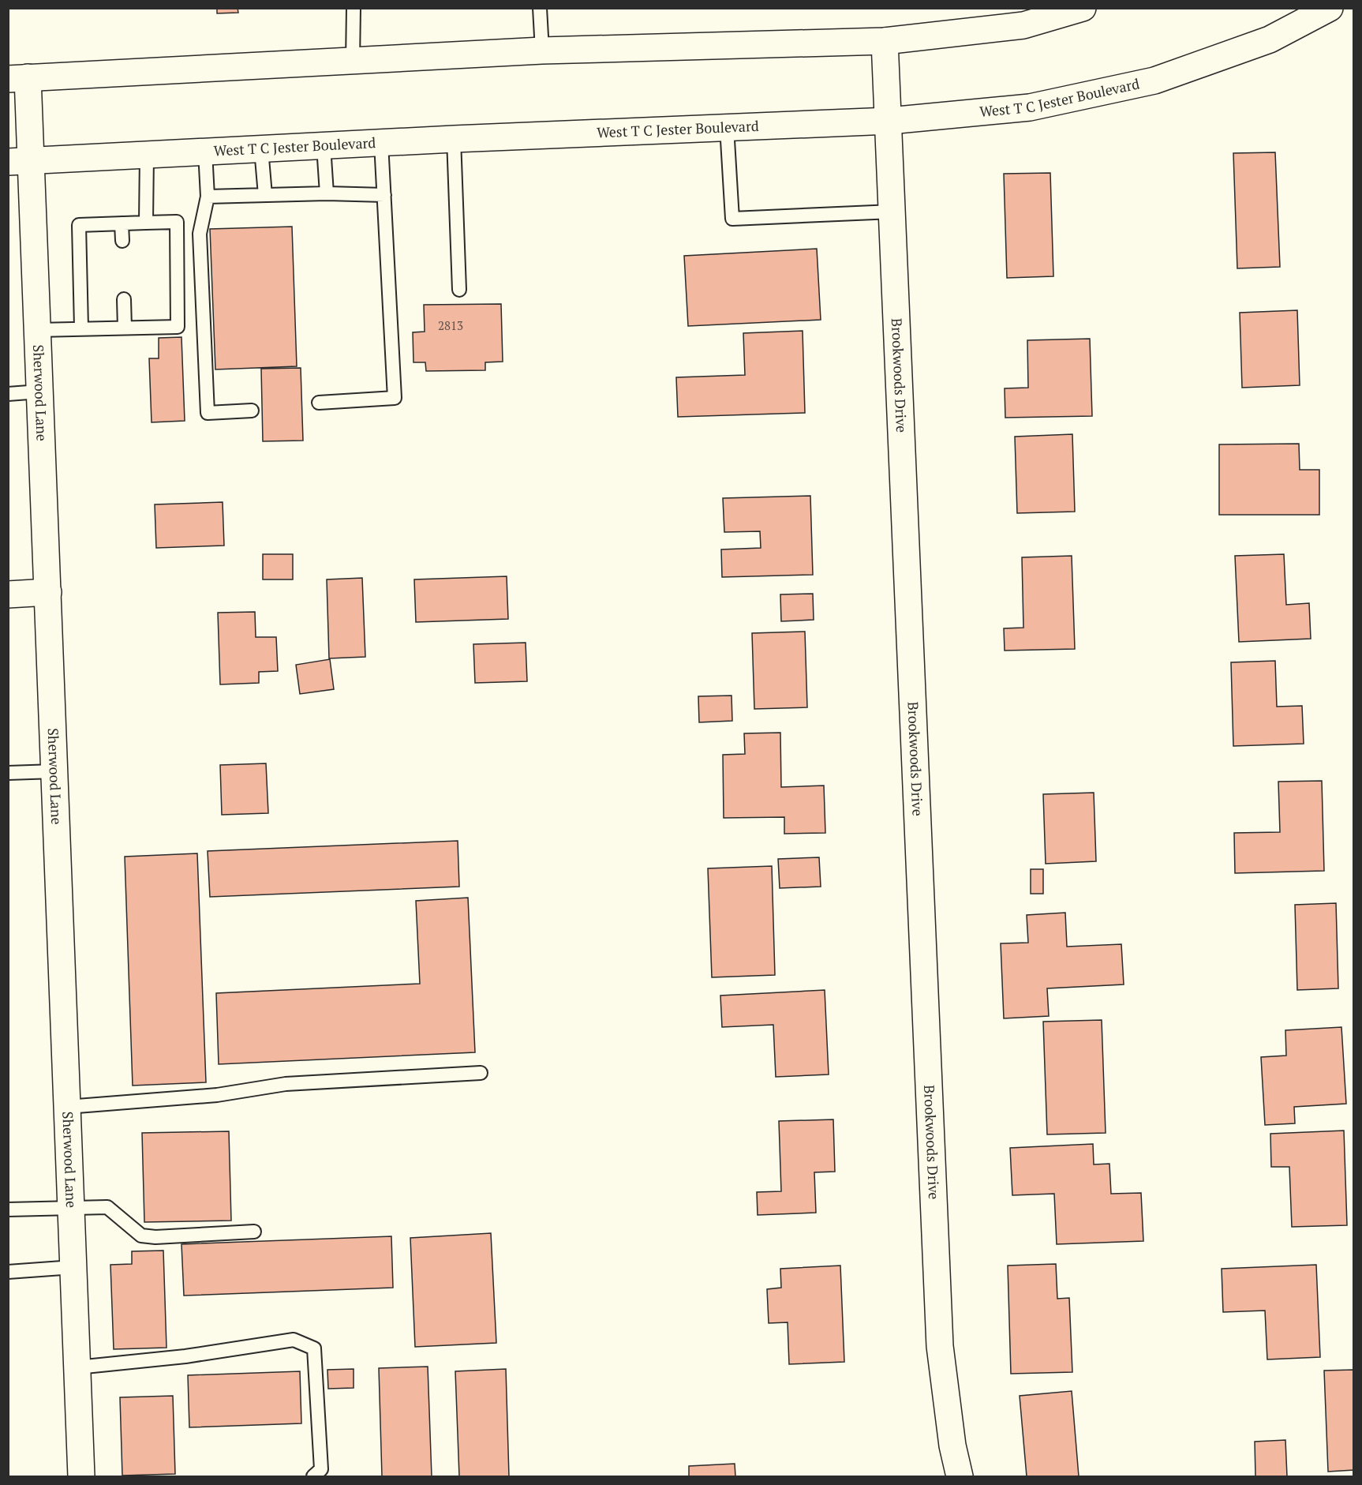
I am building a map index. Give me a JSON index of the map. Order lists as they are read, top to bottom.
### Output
{
  "streets": {
    "street": ["West T C Jester Boulevard", "Brookwoods Drive", "Sherwood Lane"]
  },
  "crossings": [
    ["West T C Jester Boulevard", "Brookwoods Drive"],
    ["West T C Jester Boulevard", "Sherwood Lane"]
  ],
  "house_numbers": ["2813"]
}
